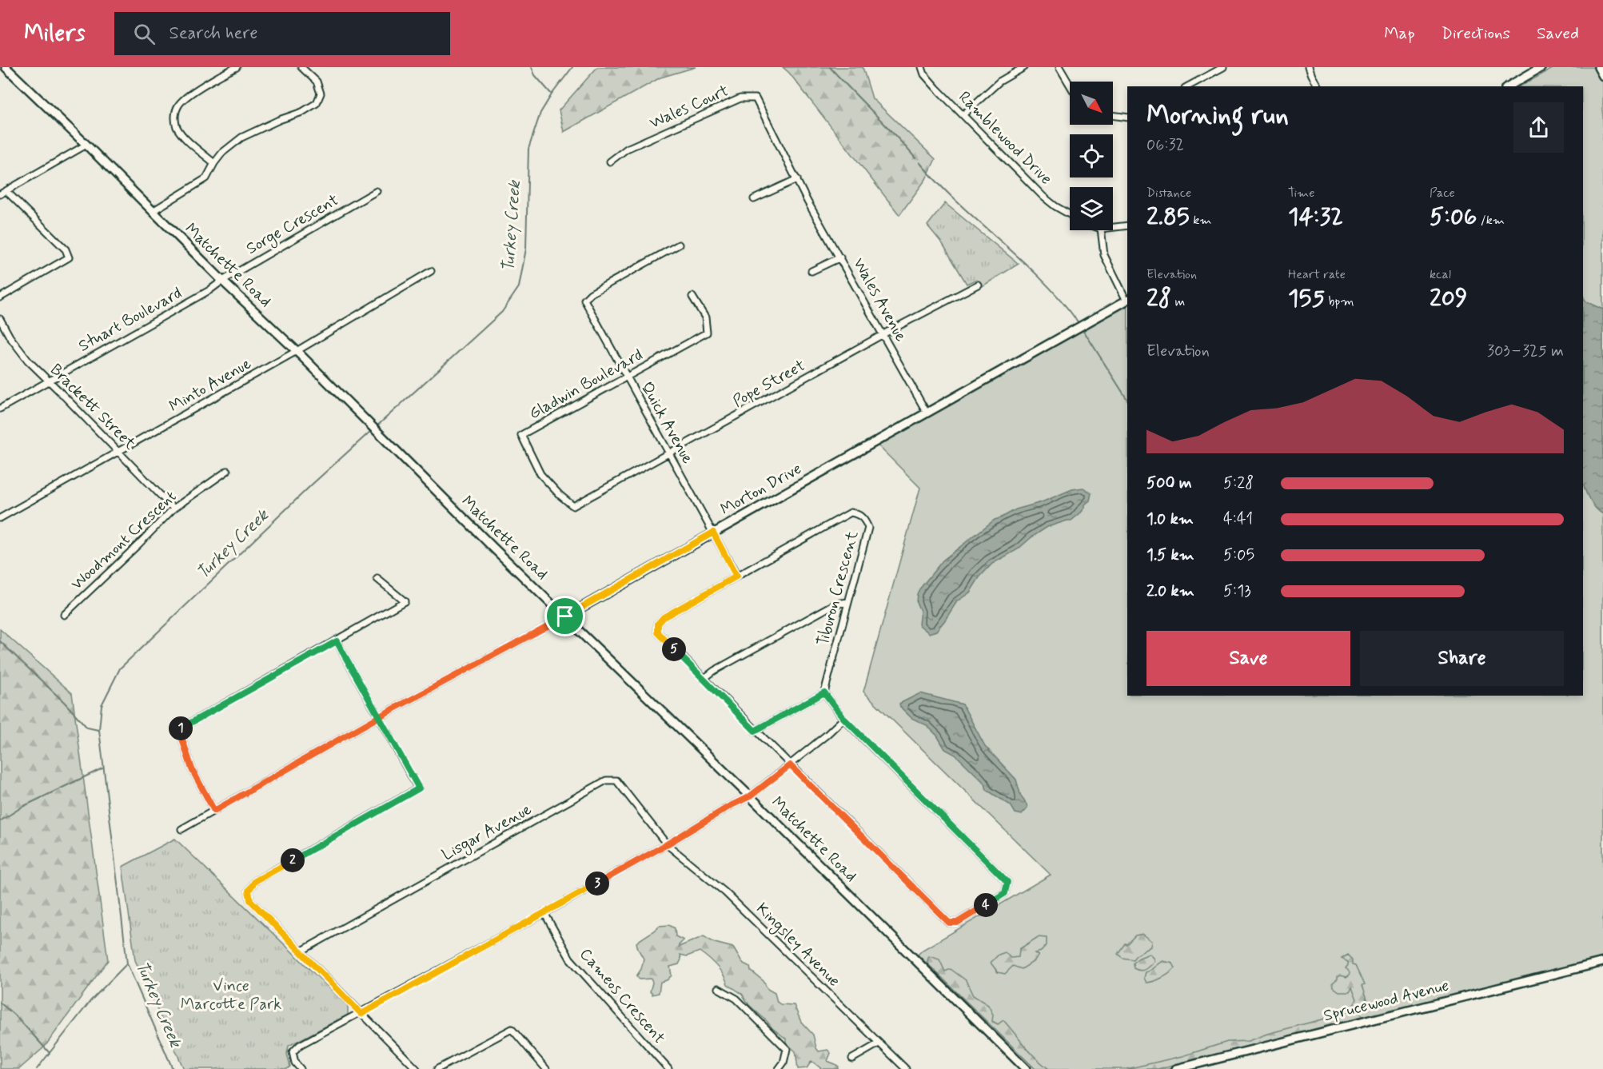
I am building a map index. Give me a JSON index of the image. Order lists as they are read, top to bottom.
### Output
{
  "streets": {
    "street": [
      "Wales Court",
      "Ramblewood Drive",
      "Sorge Crescent",
      "Matchette Road",
      "Wales Avenue",
      "Stuart Boulevard",
      "Pope Street",
      "Gladwin Boulevard",
      "Minto Avenue",
      "Brackett Street",
      "Quick Avenue",
      "Morton Drive",
      "Woodmont Crescent",
      "Tiburon Crescent",
      "Lisgar Avenue",
      "Kingsley Avenue",
      "Cameos Crescent",
      "Sprucewood Avenue"
    ]
  },
  "crossings": [
    ["Wales Court", "Wales Avenue"],
    ["Sorge Crescent", "Matchette Road"],
    ["Sorge Crescent", "Stuart Boulevard"],
    ["Matchette Road", "Stuart Boulevard"],
    ["Matchette Road", "Minto Avenue"],
    ["Matchette Road", "Morton Drive"],
    ["Wales Avenue", "Pope Street"],
    ["Wales Avenue", "Morton Drive"],
    ["Stuart Boulevard", "Brackett Street"],
    ["Pope Street", "Gladwin Boulevard"],
    ["Pope Street", "Quick Avenue"],
    ["Gladwin Boulevard", "Quick Avenue"],
    ["Minto Avenue", "Brackett Street"],
    ["Brackett Street", "Woodmont Crescent"],
    ["Quick Avenue", "Morton Drive"],
    ["Quick Avenue", "Tiburon Crescent"],
    ["Lisgar Avenue", "Kingsley Avenue"]
  ],
  "water": ["Turkey Creek"],
  "parks": ["Vince Marcotte Park"],
  "north": "bottom right",
  "page": {
    "header": "Milers",
    "search": "Search here",
    "nav": ["Map", "Directions", "Saved"],
    "heading": ["Morning run", "06:32"],
    "stats": [
      ["Distance", "2.85 km"],
      ["Time", "14:32"],
      ["Pace", "5:06 /km"],
      ["Elevation", "28 m"],
      ["Heart rate", "155 bpm"],
      ["kcal", "209"]
    ],
    "chart": ["Elevation", "303–325 m"],
    "list": [
      {
        "name": "500 m",
        "note": "5:28"
      },
      {
        "name": "1.0 km",
        "note": "4:41"
      },
      {
        "name": "1.5 km",
        "note": "5:05"
      },
      {
        "name": "2.0 km",
        "note": "5:13"
      }
    ],
    "buttons": ["Save", "Share"],
    "pins": [
      "5",
      "1",
      "2",
      "3",
      "4"
    ]
  }
}
